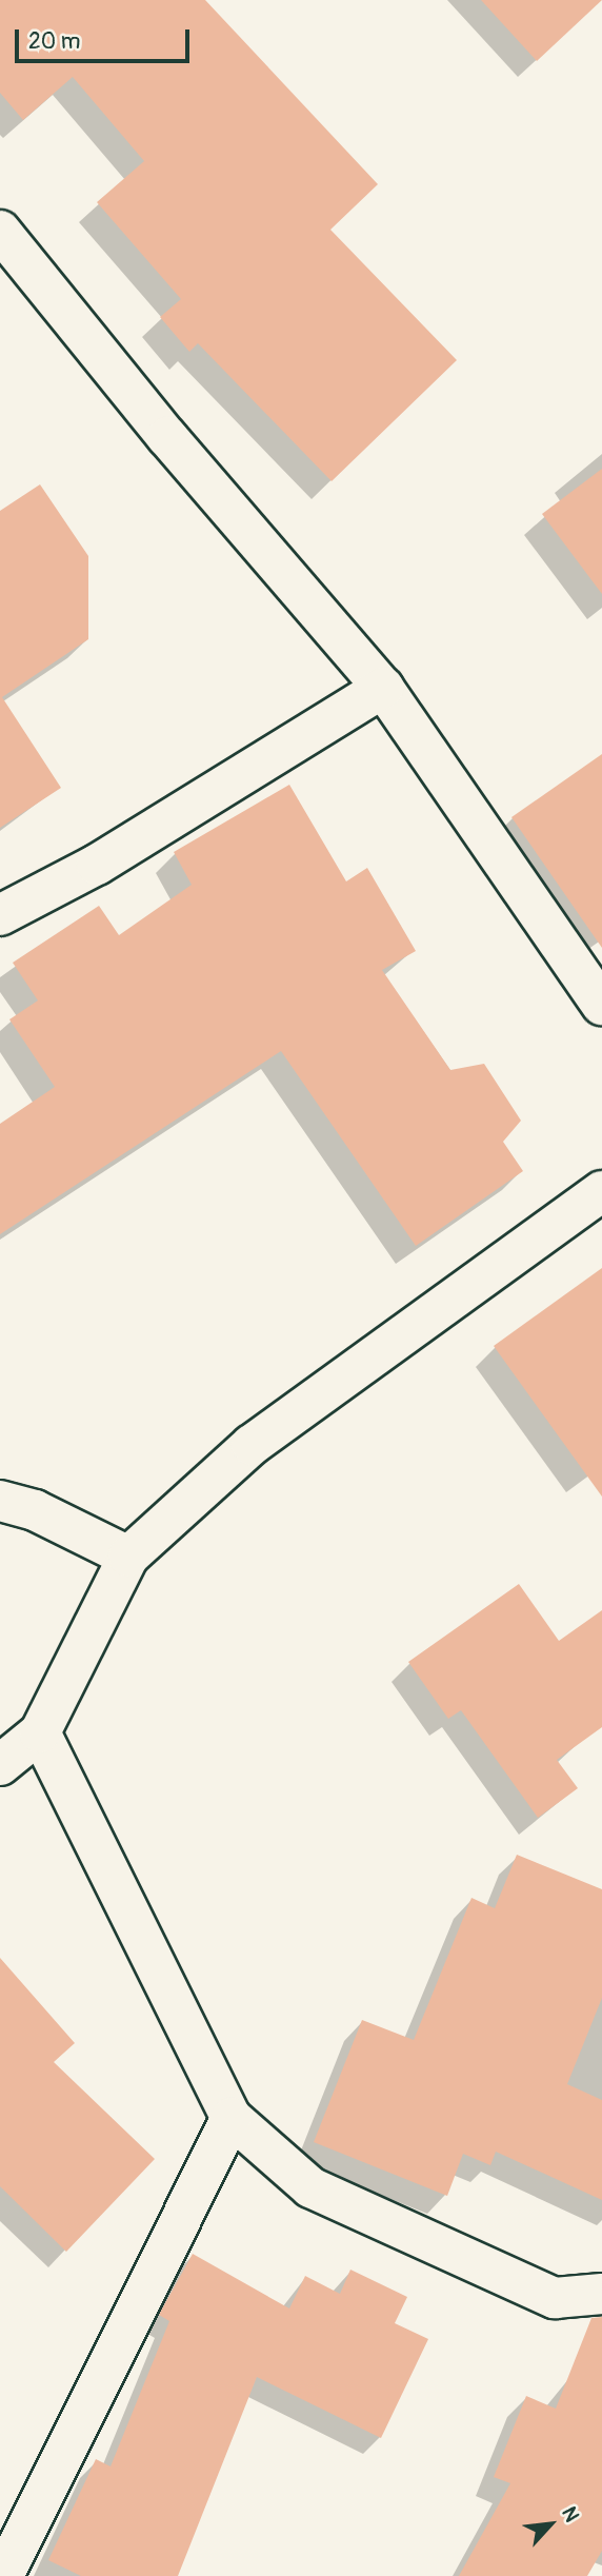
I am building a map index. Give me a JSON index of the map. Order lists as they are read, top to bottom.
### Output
{
  "scale_bar": "20 m",
  "north": "top right"
}
